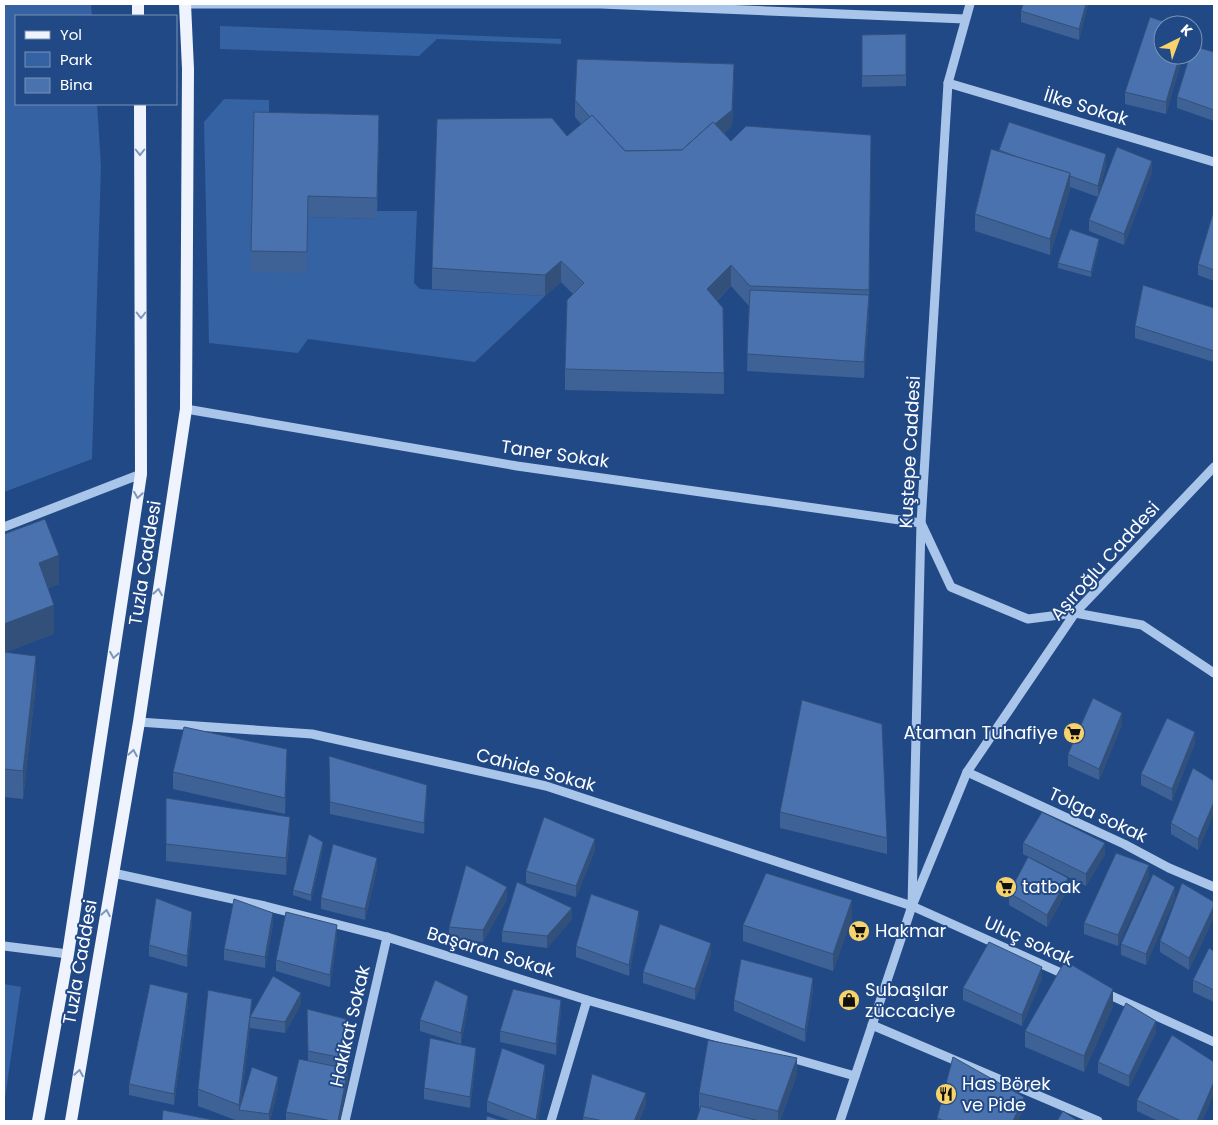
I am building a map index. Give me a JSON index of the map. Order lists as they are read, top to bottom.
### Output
{
  "streets": {
    "main road": ["Tuzla Caddesi"],
    "street": [
      "İlke Sokak",
      "Kuştepe Caddesi",
      "Taner Sokak",
      "Aşıroğlu Caddesi",
      "Cahide Sokak",
      "Tolga sokak",
      "Uluç sokak",
      "Başaran Sokak",
      "Hakikat Sokak"
    ]
  },
  "crossings": [
    ["İlke Sokak", "Kuştepe Caddesi"],
    ["Kuştepe Caddesi", "Taner Sokak"],
    ["Kuştepe Caddesi", "Aşıroğlu Caddesi"],
    ["Kuştepe Caddesi", "Cahide Sokak"],
    ["Kuştepe Caddesi", "Uluç sokak"],
    ["Taner Sokak", "Tuzla Caddesi"],
    ["Aşıroğlu Caddesi", "Cahide Sokak"],
    ["Aşıroğlu Caddesi", "Tolga sokak"],
    ["Aşıroğlu Caddesi", "Uluç sokak"],
    ["Aşıroğlu Caddesi", "Başaran Sokak"],
    ["Tuzla Caddesi", "Cahide Sokak"],
    ["Tuzla Caddesi", "Başaran Sokak"],
    ["Cahide Sokak", "Uluç sokak"],
    ["Başaran Sokak", "Hakikat Sokak"]
  ],
  "places": {
    "supermarket": ["Ataman Tuhafiye", "tatbak", "Hakmar"],
    "shop": ["Subaşılar züccaciye"],
    "restaurant": ["Has Börek ve Pide"]
  },
  "legend": ["Yol", "Park", "Bina"],
  "north": "top right"
}
